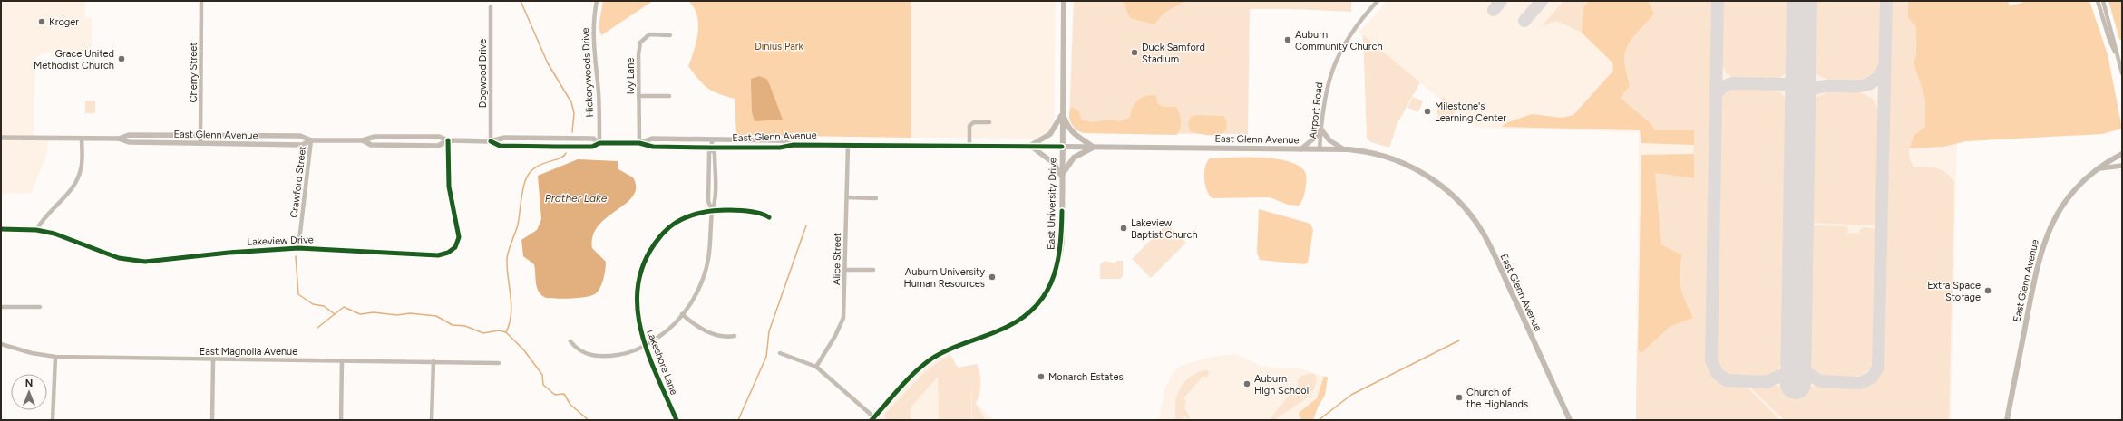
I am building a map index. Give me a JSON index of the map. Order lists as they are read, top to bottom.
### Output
{
  "streets": {
    "main road": ["East Glenn Avenue", "East University Drive"],
    "street": [
      "Cherry Street",
      "Hickorywoods Drive",
      "Dogwood Drive",
      "Ivy Lane",
      "Airport Road",
      "Crawford Street",
      "Lakeview Drive",
      "Alice Street",
      "East Magnolia Avenue",
      "Lakeshore Lane"
    ]
  },
  "crossings": [
    ["Cherry Street", "East Glenn Avenue"],
    ["Hickorywoods Drive", "East Glenn Avenue"],
    ["Dogwood Drive", "East Glenn Avenue"],
    ["Ivy Lane", "East Glenn Avenue"],
    ["Airport Road", "East Glenn Avenue"],
    ["East Glenn Avenue", "Crawford Street"],
    ["East Glenn Avenue", "East University Drive"],
    ["East Glenn Avenue", "Lakeview Drive"],
    ["East Glenn Avenue", "Alice Street"],
    ["Crawford Street", "Lakeview Drive"]
  ],
  "water": ["Prather Lake"],
  "parks": ["Dinius Park"],
  "places": [
    "Kroger",
    "Auburn Community Church",
    "Duck Samford Stadium",
    "Grace United Methodist Church",
    "Milestone's Learning Center",
    "Lakeview Baptist Church",
    "Auburn University Human Resources",
    "Extra Space Storage",
    "Monarch Estates",
    "Auburn High School",
    "Church of the Highlands"
  ],
  "north": "top"
}
